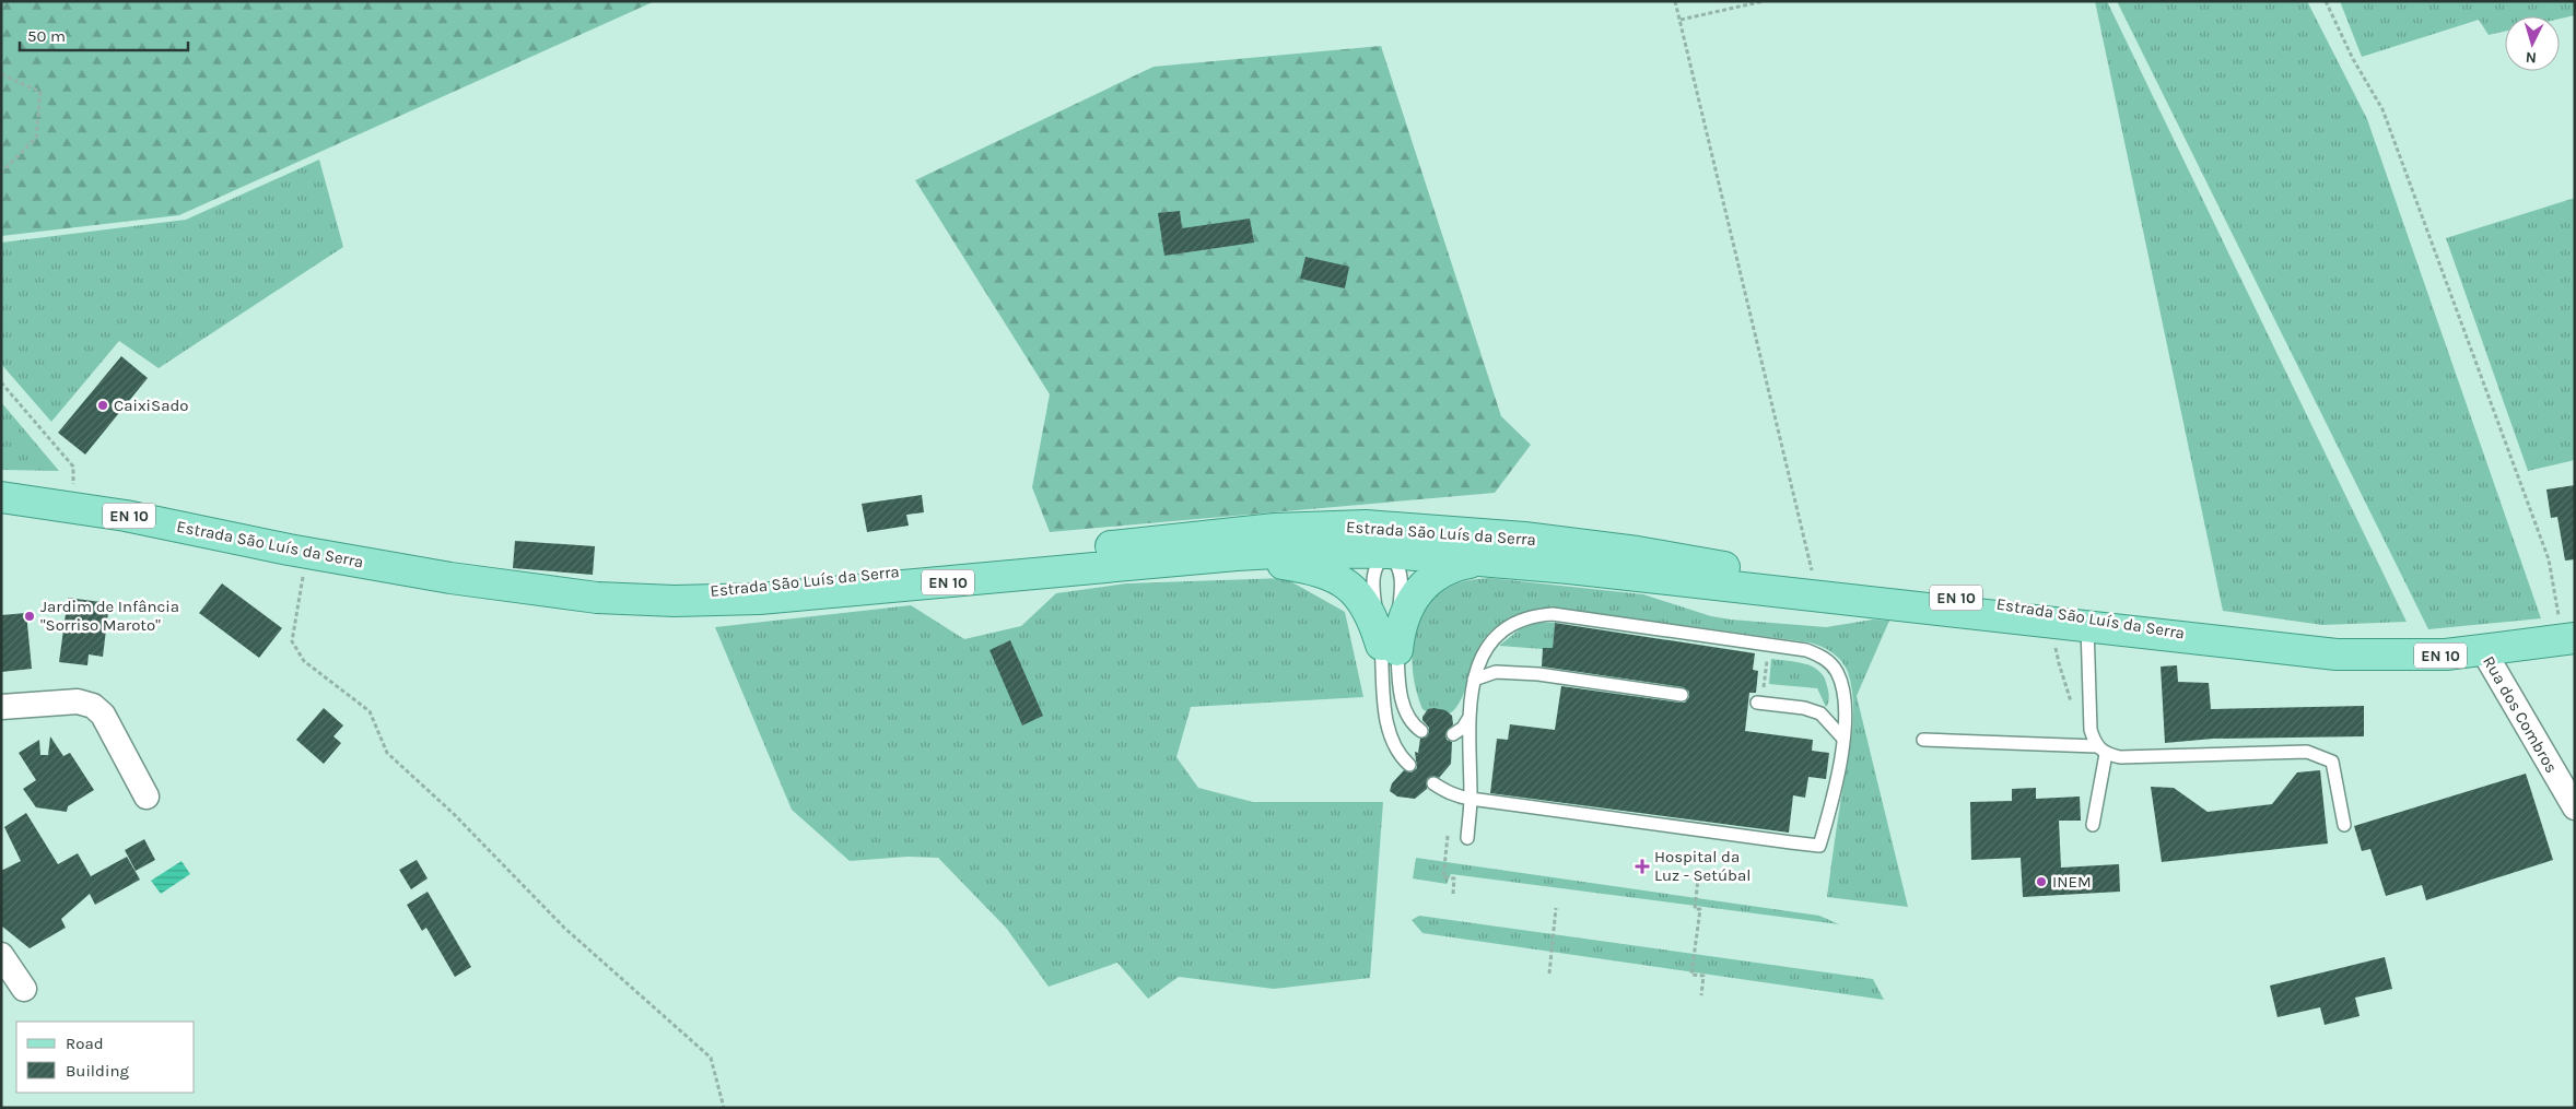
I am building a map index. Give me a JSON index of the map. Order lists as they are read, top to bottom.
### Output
{
  "streets": {
    "main road": ["EN 10", "Estrada São Luís da Serra"],
    "street": ["Rua dos Combros"]
  },
  "crossings": [
    ["Estrada São Luís da Serra", "Rua dos Combros"]
  ],
  "places": {
    "other": ["CaixiSado", "Jardim de Infância \"Sorriso Maroto\"", "INEM"],
    "health": ["Hospital da Luz - Setúbal"]
  },
  "legend": ["Road", "Building"],
  "scale_bar": "50 m",
  "north": "bottom"
}
